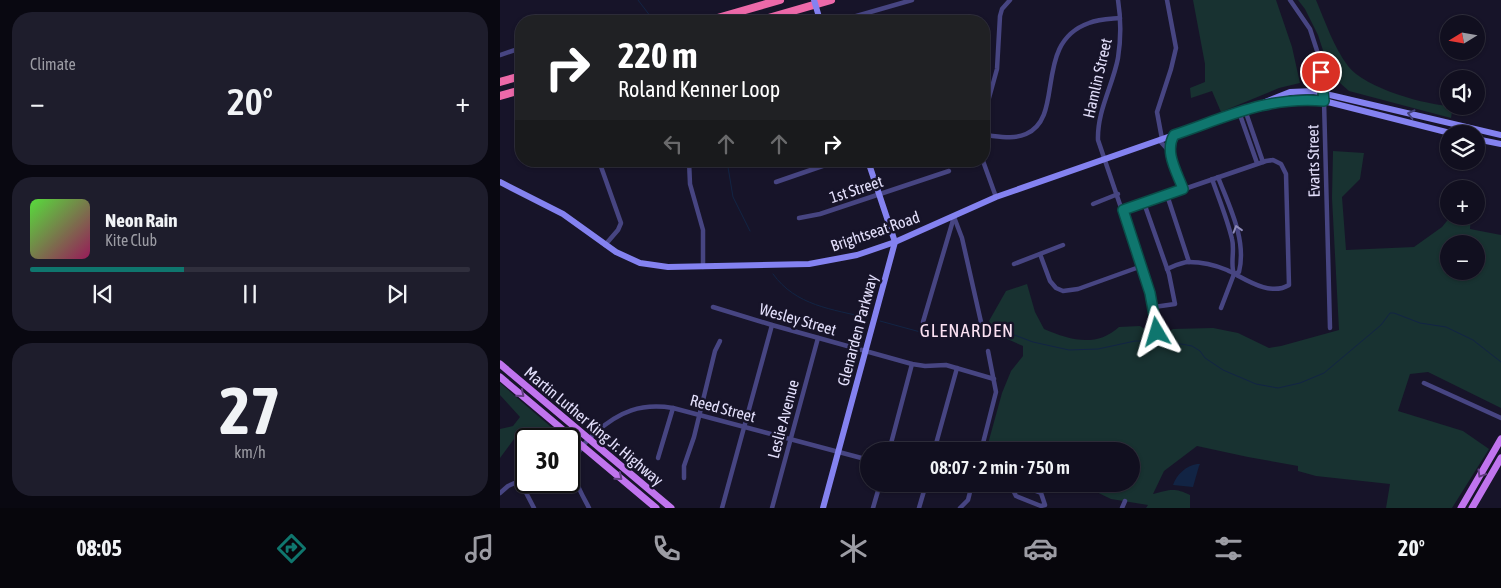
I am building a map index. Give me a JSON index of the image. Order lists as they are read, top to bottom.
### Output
{
  "streets": {
    "main road": ["Martin Luther King Jr. Highway"],
    "street": [
      "Hamlin Street",
      "Evarts Street",
      "1st Street",
      "Brightseat Road",
      "Wesley Street",
      "Glenarden Parkway",
      "Reed Street",
      "Leslie Avenue"
    ]
  },
  "crossings": [
    ["Hamlin Street", "Brightseat Road"],
    ["Evarts Street", "Brightseat Road"],
    ["Brightseat Road", "Glenarden Parkway"],
    ["Wesley Street", "Glenarden Parkway"],
    ["Wesley Street", "Leslie Avenue"],
    ["Glenarden Parkway", "Reed Street"],
    ["Reed Street", "Leslie Avenue"],
    ["Reed Street", "Martin Luther King Jr. Highway"]
  ],
  "districts": ["GLENARDEN"],
  "north": "left",
  "page": {
    "tile": [
      "Climate",
      ["27", "km/h"]
    ],
    "map_buttons": ["+", "−"],
    "turn": ["220 m", "Roland Kenner Loop"],
    "heat": ["−", "20°", "+"],
    "song": ["Neon Rain", "Kite Club"],
    "limit": "30",
    "trip": "08:07 · 2 min · 750 m",
    "tabs": ["08:05", "20°"]
  }
}
